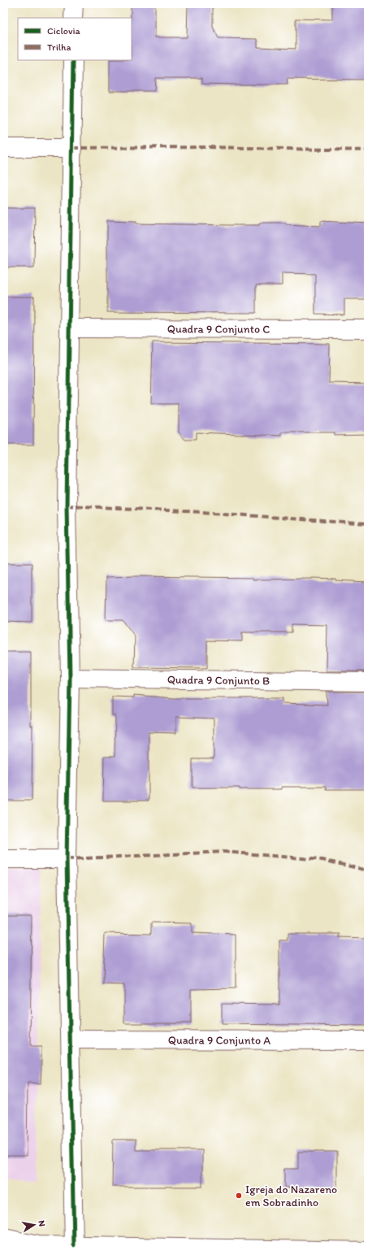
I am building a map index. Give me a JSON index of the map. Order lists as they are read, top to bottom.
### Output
{
  "streets": {
    "street": ["Quadra 9 Conjunto C", "Quadra 9 Conjunto B", "Quadra 9 Conjunto A"]
  },
  "places": ["Igreja do Nazareno em Sobradinho"],
  "legend": ["Ciclovia", "Trilha"],
  "north": "right"
}
